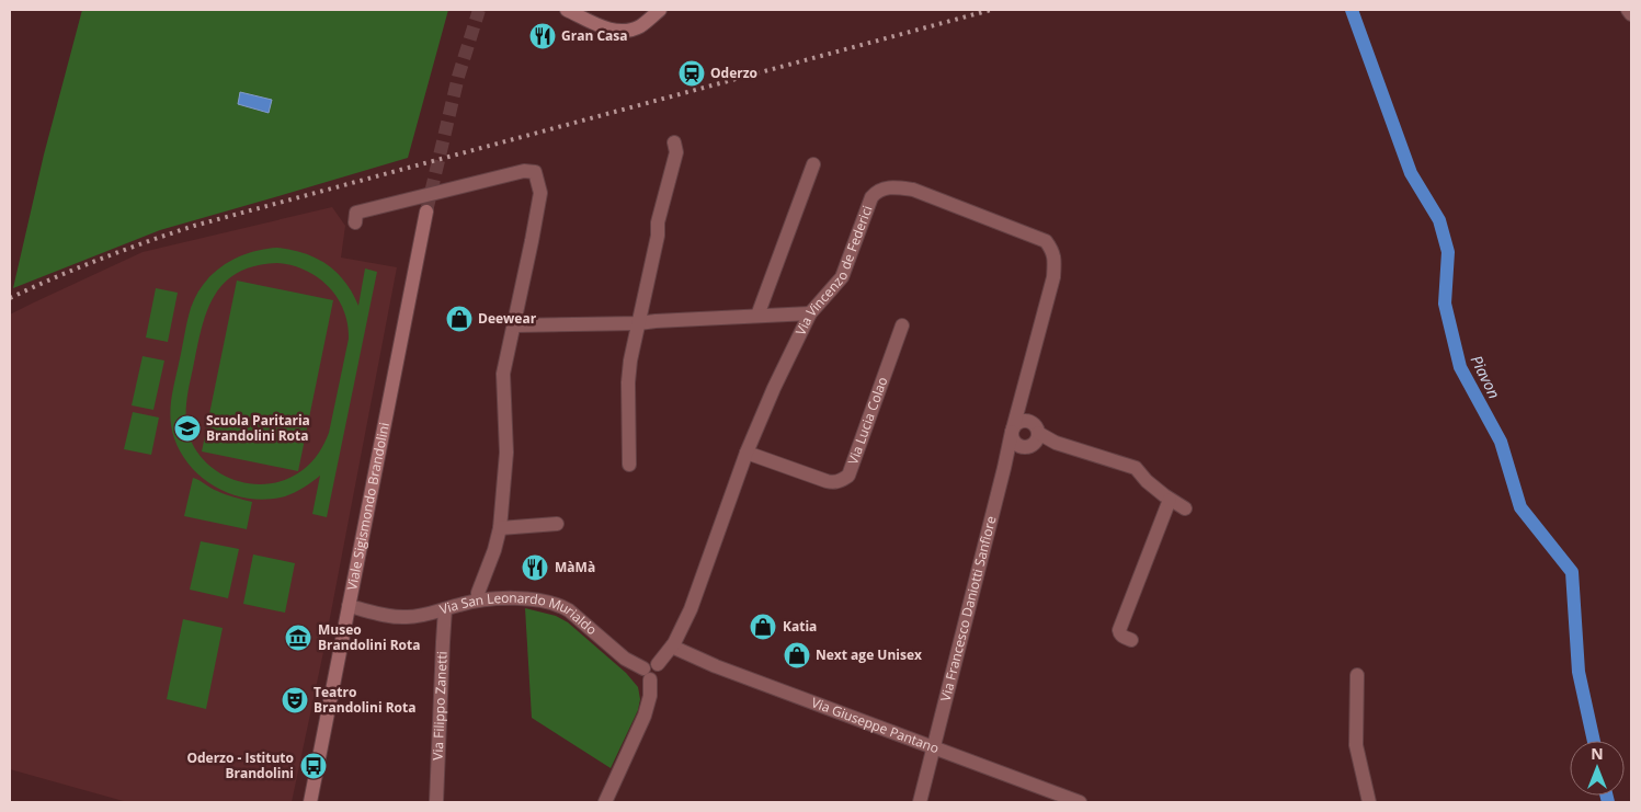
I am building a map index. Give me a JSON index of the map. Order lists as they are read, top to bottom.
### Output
{
  "streets": {
    "main road": ["Viale Sigismondo Brandolini"],
    "street": [
      "Via Vincenzo de Federici",
      "Via Lucia Colao",
      "Via Francesco Daniotti Sanfiore",
      "Via San Leonardo Murialdo",
      "Via Filippo Zanetti",
      "Via Giuseppe Pantano"
    ]
  },
  "crossings": [
    ["Via Vincenzo de Federici", "Via Lucia Colao"],
    ["Via Vincenzo de Federici", "Via Francesco Daniotti Sanfiore"],
    ["Via Vincenzo de Federici", "Via San Leonardo Murialdo"],
    ["Via Vincenzo de Federici", "Via Giuseppe Pantano"],
    ["Viale Sigismondo Brandolini", "Via San Leonardo Murialdo"],
    ["Via Francesco Daniotti Sanfiore", "Via Giuseppe Pantano"],
    ["Via San Leonardo Murialdo", "Via Filippo Zanetti"]
  ],
  "water": ["Piavon"],
  "places": {
    "restaurant": ["Gran Casa", "MàMà"],
    "station": ["Oderzo"],
    "shop": ["Deewear", "Katia", "Next age Unisex"],
    "school or university": ["Scuola Paritaria Brandolini Rota"],
    "museum": ["Museo Brandolini Rota"],
    "theatre": ["Teatro Brandolini Rota"],
    "bus stop": ["Oderzo - Istituto Brandolini"]
  },
  "north": "top"
}
